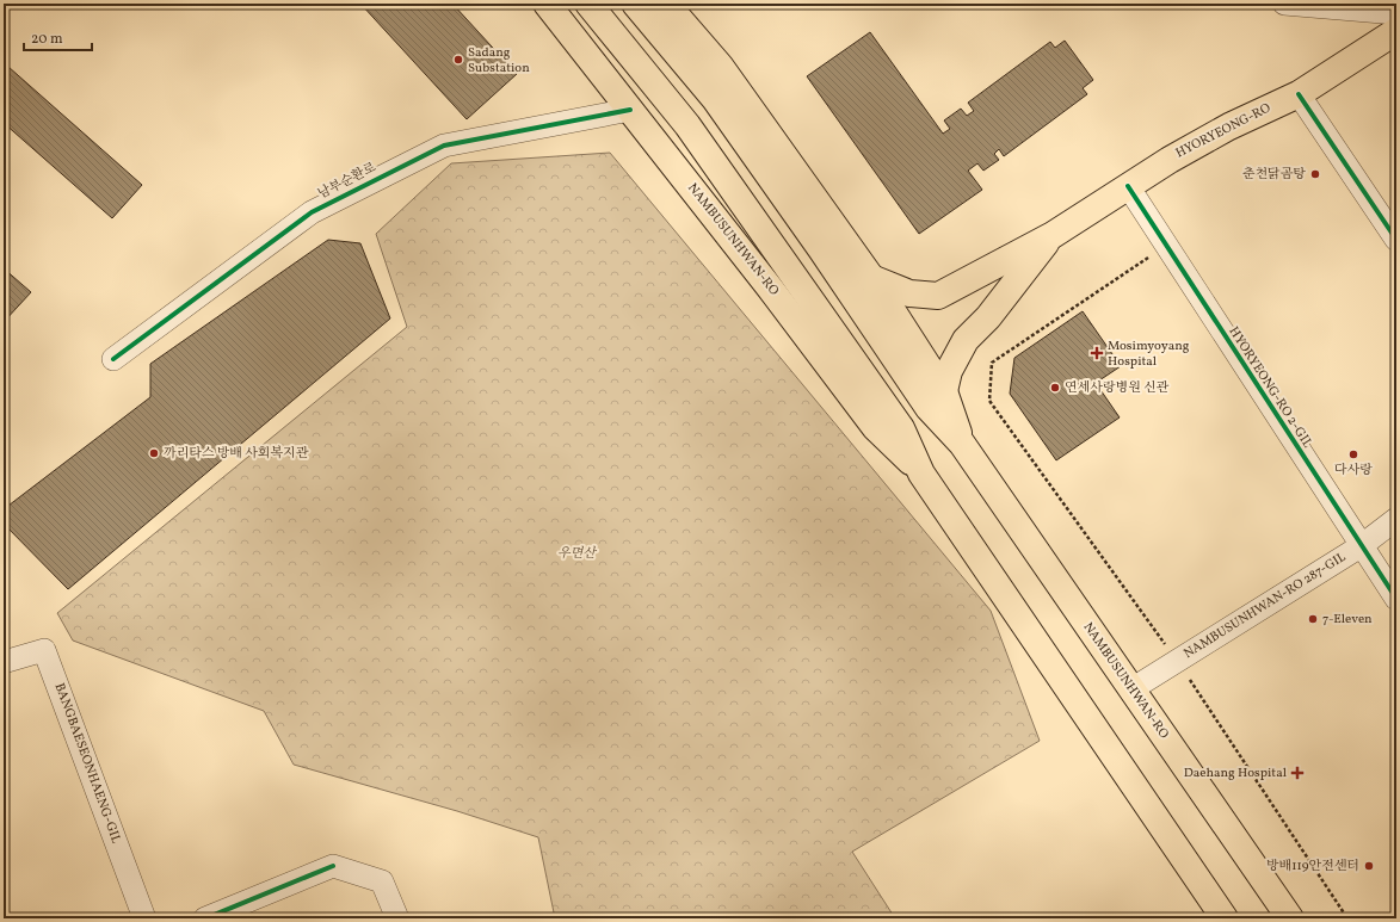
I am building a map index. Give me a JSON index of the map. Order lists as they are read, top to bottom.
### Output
{
  "streets": {
    "main road": ["HYORYEONG-RO", "NAMBUSUNHWAN-RO"],
    "street": [
      "남부순환로",
      "HYORYEONG-RO 2-GIL",
      "NAMBUSUNHWAN-RO 287-GIL",
      "BANGBAESEONHAENG-GIL"
    ]
  },
  "crossings": [
    ["HYORYEONG-RO", "HYORYEONG-RO 2-GIL"],
    ["남부순환로", "NAMBUSUNHWAN-RO"],
    ["NAMBUSUNHWAN-RO", "NAMBUSUNHWAN-RO 287-GIL"],
    ["HYORYEONG-RO 2-GIL", "NAMBUSUNHWAN-RO 287-GIL"]
  ],
  "parks": ["우면산"],
  "places": {
    "other": [
      "Sadang Substation",
      "춘천닭곰탕",
      "연세사랑병원 신관",
      "까리타스 방배 사회복지관",
      "다사랑",
      "7-Eleven",
      "방배119안전센터"
    ],
    "health": ["Mosimyoyang Hospital", "Daehang Hospital"]
  },
  "scale_bar": "20 m"
}
